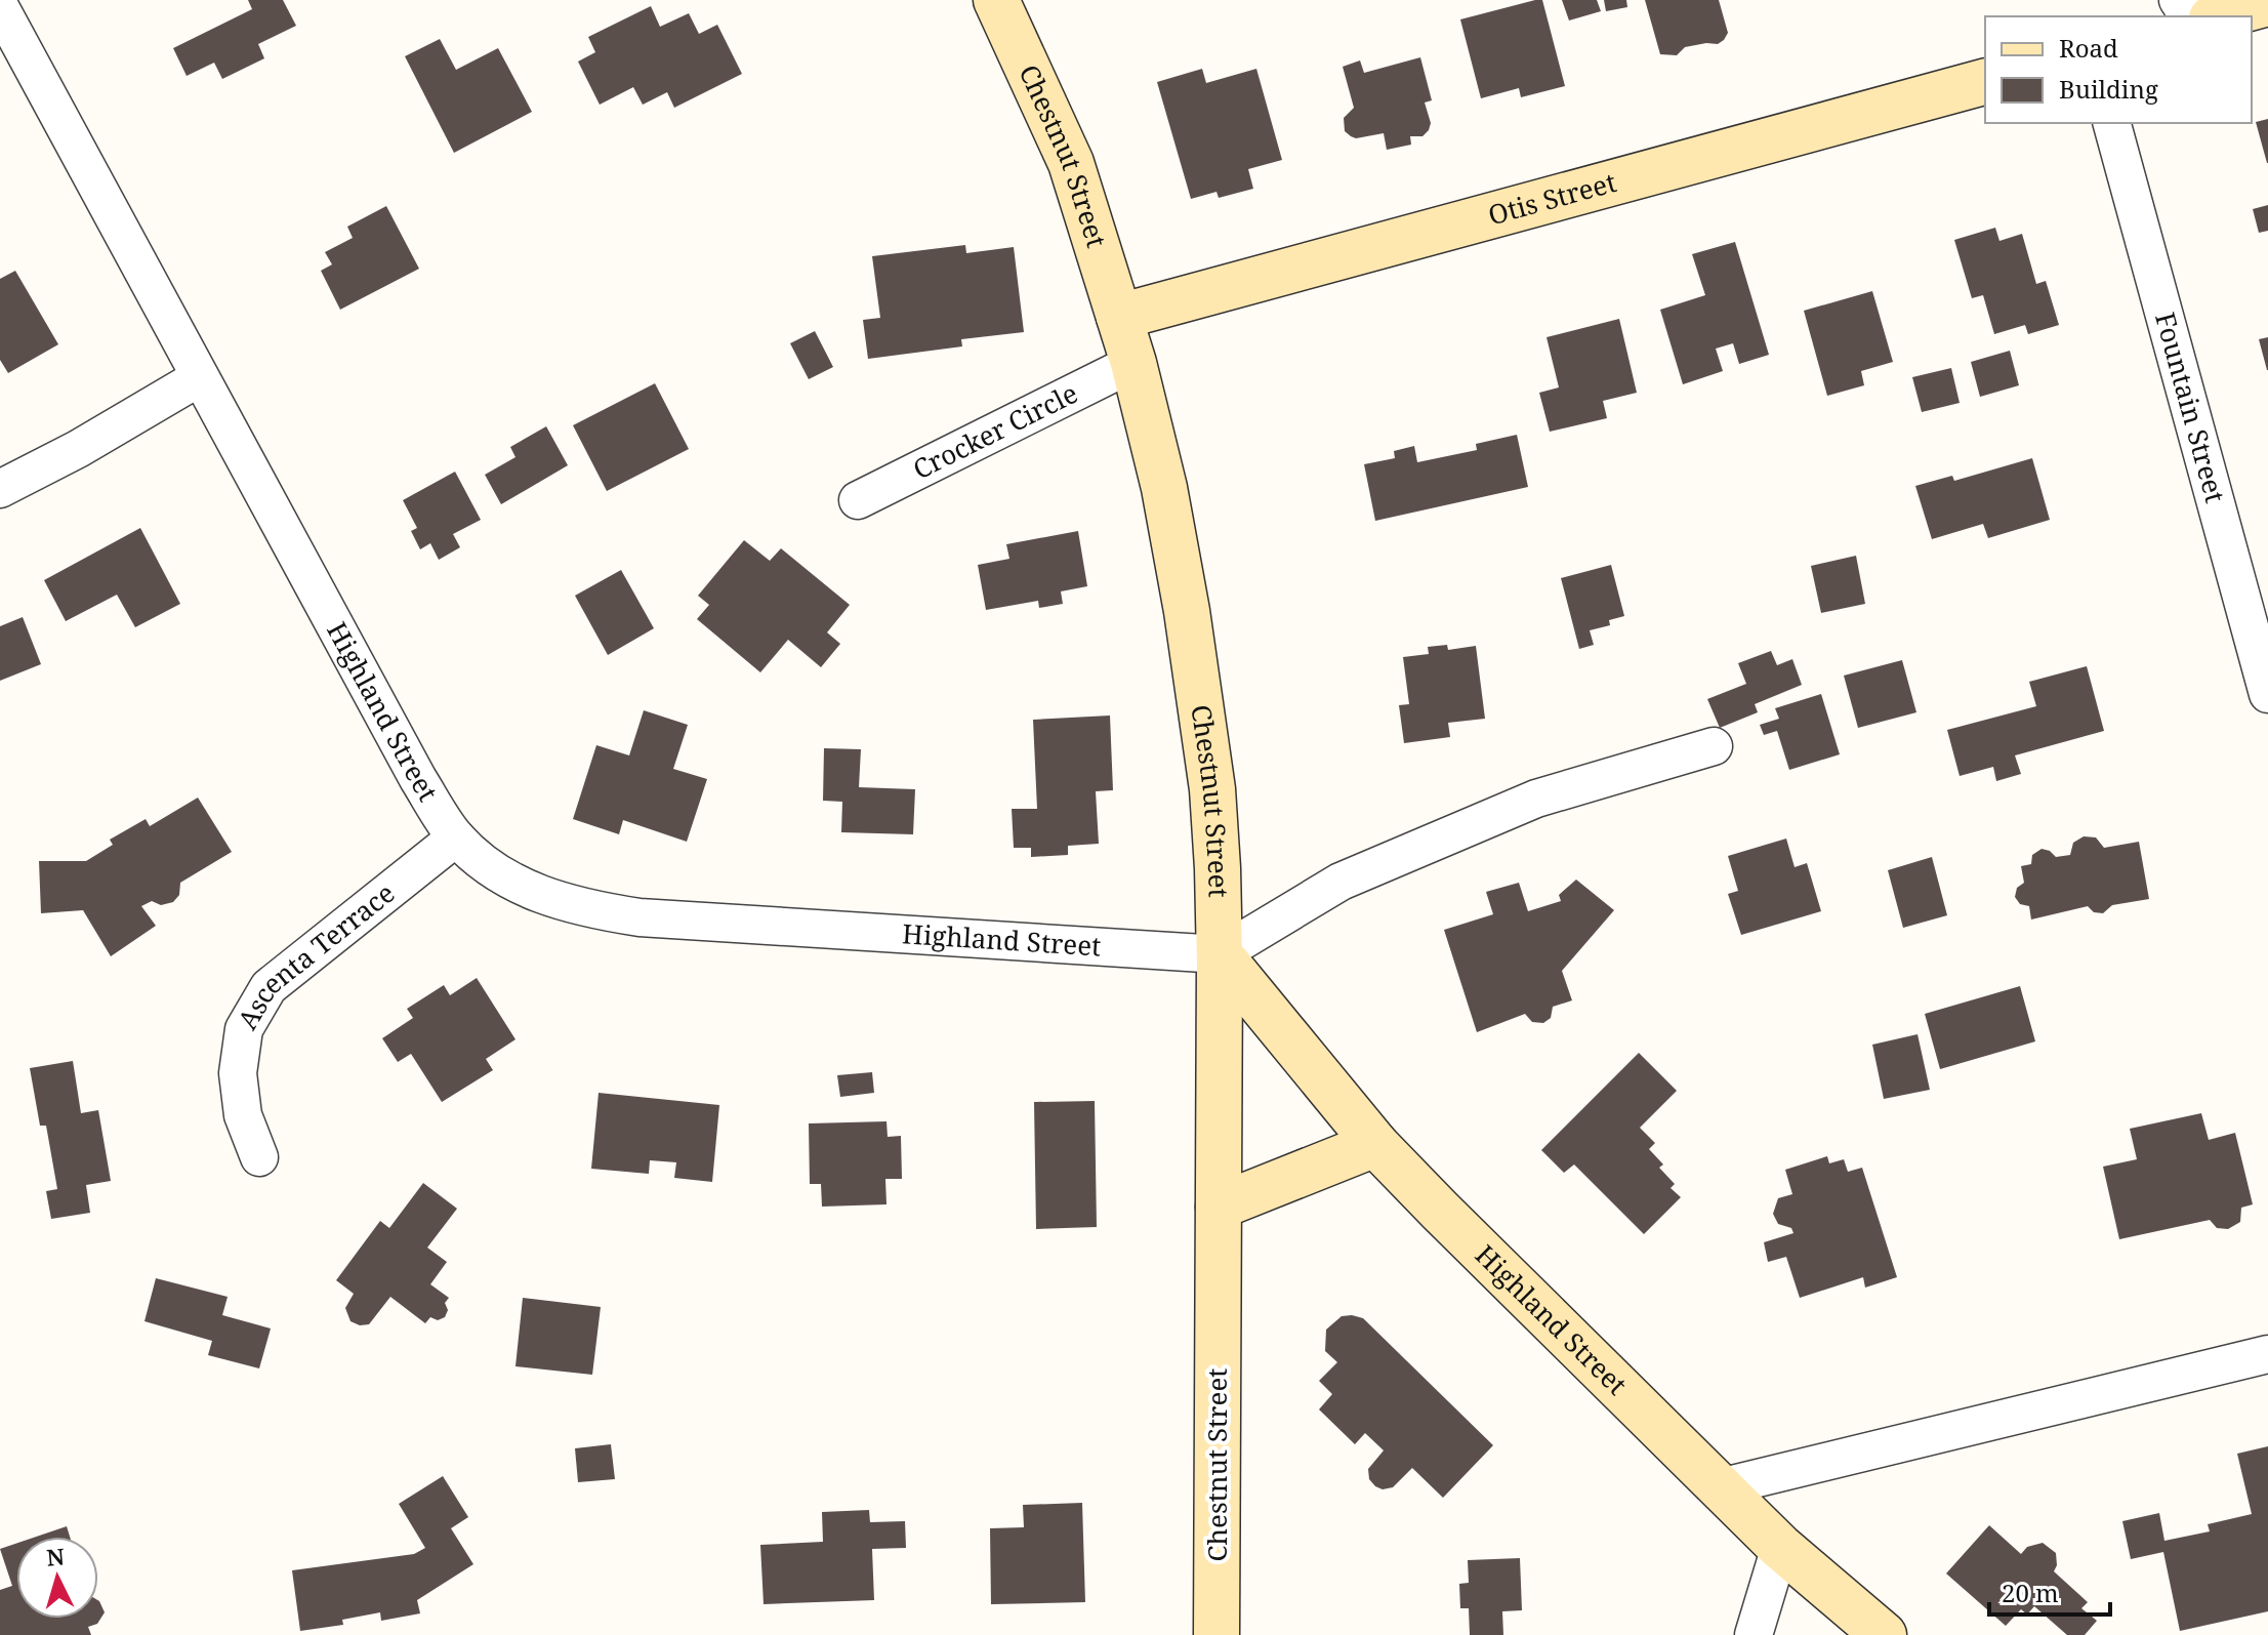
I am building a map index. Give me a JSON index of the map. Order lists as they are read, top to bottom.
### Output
{
  "streets": {
    "street": [
      "Chestnut Street",
      "Otis Street",
      "Fountain Street",
      "Crocker Circle",
      "Highland Street",
      "Ascenta Terrace"
    ]
  },
  "crossings": [
    ["Chestnut Street", "Otis Street"],
    ["Chestnut Street", "Crocker Circle"],
    ["Chestnut Street", "Highland Street"],
    ["Highland Street", "Ascenta Terrace"]
  ],
  "legend": ["Road", "Building"],
  "scale_bar": "20 m",
  "north": "top"
}
